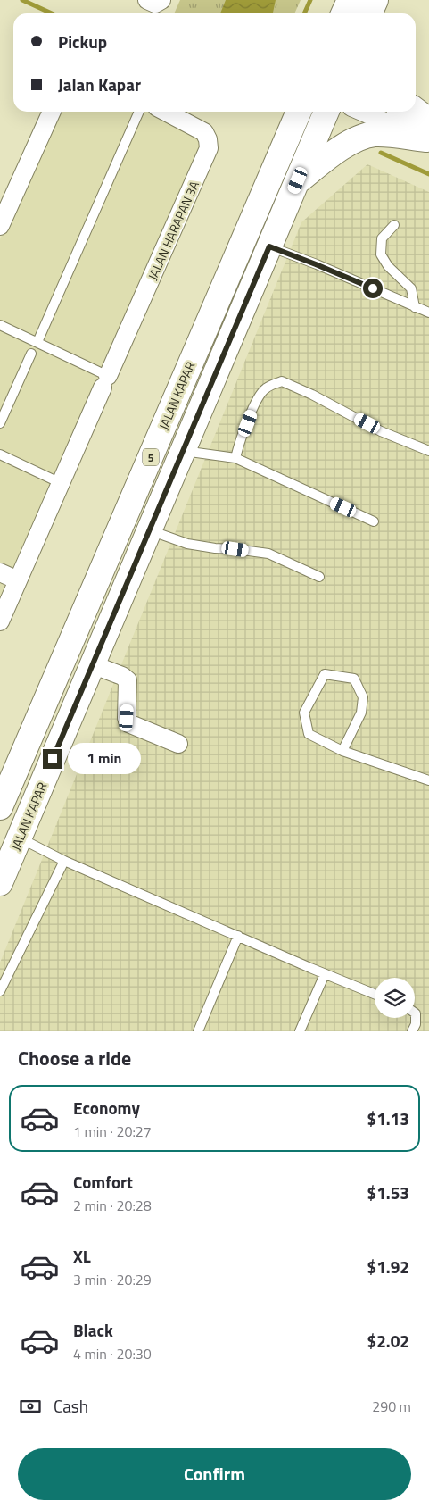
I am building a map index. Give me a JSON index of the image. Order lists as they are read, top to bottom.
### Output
{
  "streets": {
    "highway": ["JALAN KAPAR", "5"],
    "street": ["JALAN HARAPAN 3A"]
  },
  "page": {
    "banner": ["Pickup", "Jalan Kapar"],
    "bubble": "1 min",
    "heading": "Choose a ride",
    "list": [
      {
        "name": "Economy",
        "note": "1 min · 20:27",
        "value": "$1.13"
      },
      {
        "name": "Comfort",
        "note": "2 min · 20:28",
        "value": "$1.53"
      },
      {
        "name": "XL",
        "note": "3 min · 20:29",
        "value": "$1.92"
      },
      {
        "name": "Black",
        "note": "4 min · 20:30",
        "value": "$2.02"
      }
    ],
    "pay": ["Cash", "290 m"],
    "buttons": "Confirm"
  }
}
